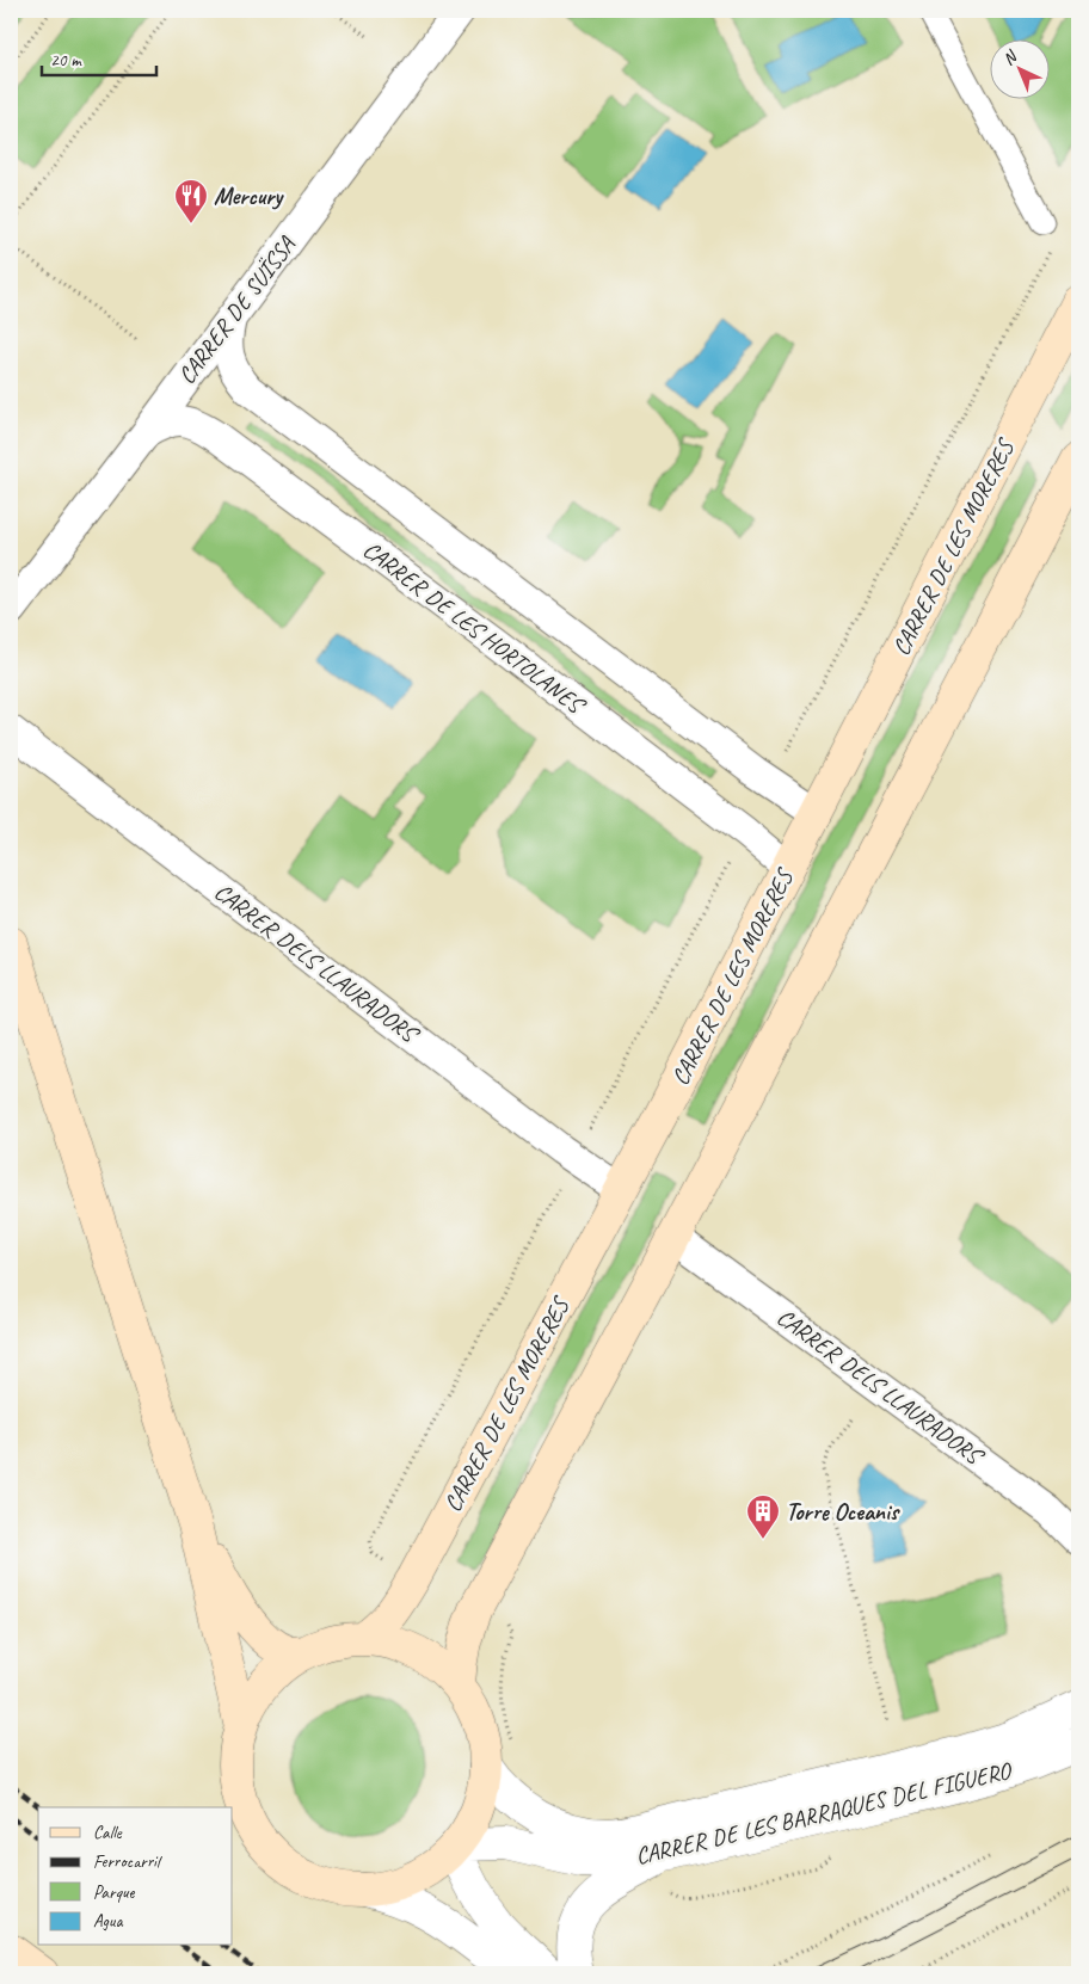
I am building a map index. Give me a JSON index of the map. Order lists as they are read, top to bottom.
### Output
{
  "streets": {
    "main road": ["CARRER DE LES MORERES"],
    "street": [
      "CARRER DE SUÏSSA",
      "CARRER DE LES HORTOLANES",
      "CARRER DELS LLAURADORS",
      "CARRER DE LES BARRAQUES DEL FIGUERO"
    ]
  },
  "crossings": [
    ["CARRER DE SUÏSSA", "CARRER DE LES HORTOLANES"],
    ["CARRER DE LES MORERES", "CARRER DE LES HORTOLANES"],
    ["CARRER DE LES MORERES", "CARRER DELS LLAURADORS"]
  ],
  "places": {
    "restaurant": ["Mercury"],
    "building": ["Torre Oceanis"]
  },
  "legend": [
    "Calle",
    "Ferrocarril",
    "Parque",
    "Agua"
  ],
  "scale_bar": "20 m",
  "north": "top left"
}
